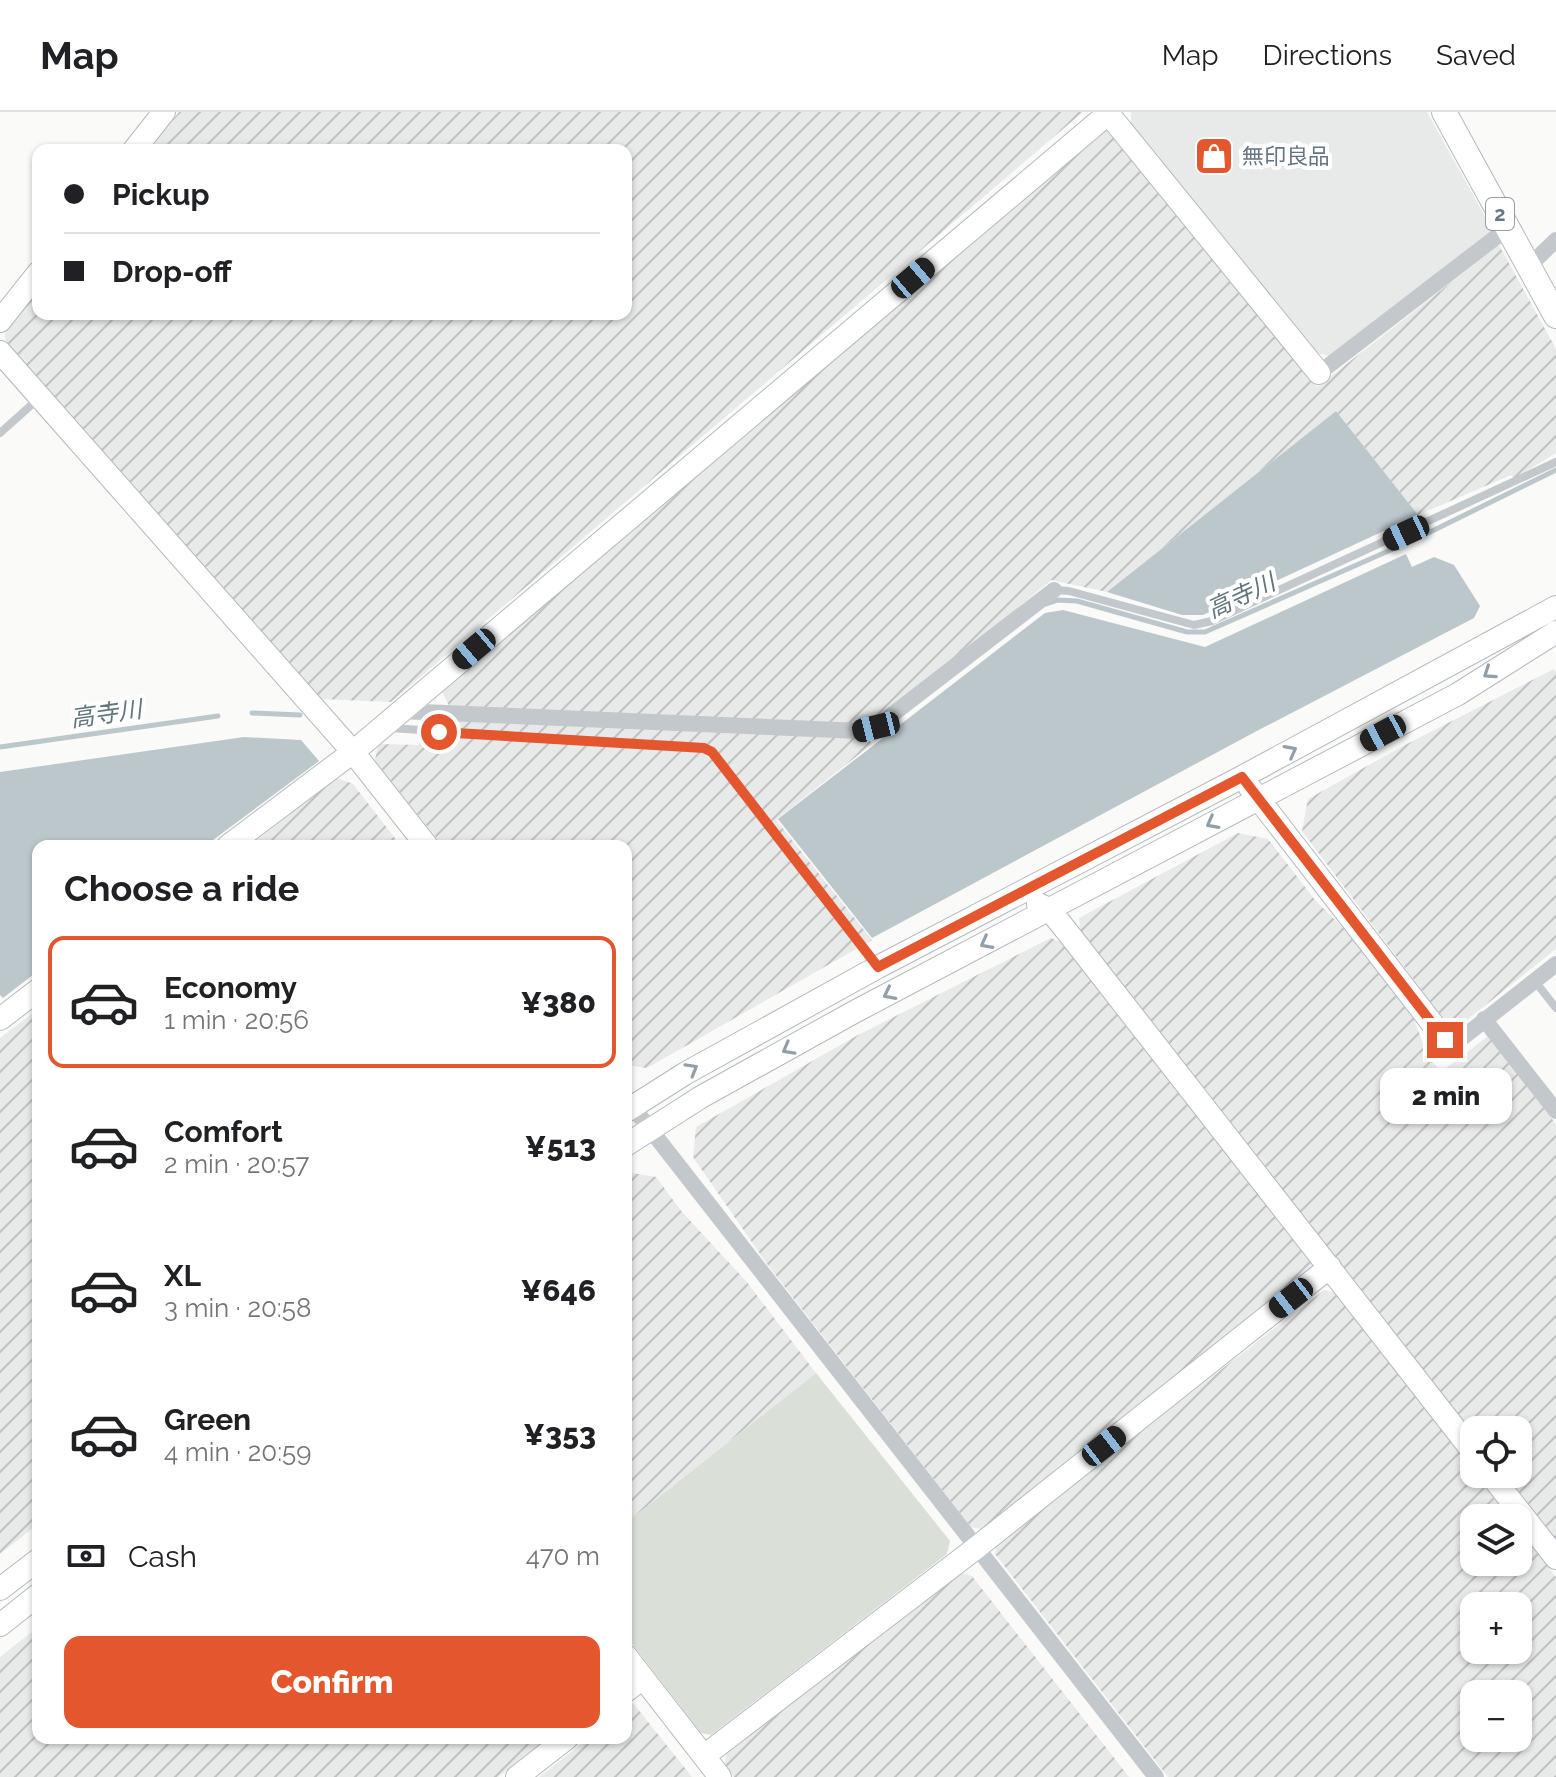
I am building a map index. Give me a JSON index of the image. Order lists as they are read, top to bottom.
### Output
{
  "streets": {
    "main road": ["2"]
  },
  "water": ["高寺川"],
  "places": {
    "shop": ["無印良品"]
  },
  "page": {
    "header": "Map",
    "nav": ["Map", "Directions", "Saved"],
    "banner": ["Pickup", "Drop-off"],
    "heading": "Choose a ride",
    "list": [
      {
        "name": "Economy",
        "note": "1 min · 20:56",
        "value": "¥380"
      },
      {
        "name": "Comfort",
        "note": "2 min · 20:57",
        "value": "¥513"
      },
      {
        "name": "XL",
        "note": "3 min · 20:58",
        "value": "¥646"
      },
      {
        "name": "Green",
        "note": "4 min · 20:59",
        "value": "¥353"
      }
    ],
    "bubble": "2 min",
    "map_buttons": ["+", "−"],
    "pay": ["Cash", "470 m"],
    "buttons": "Confirm"
  }
}
